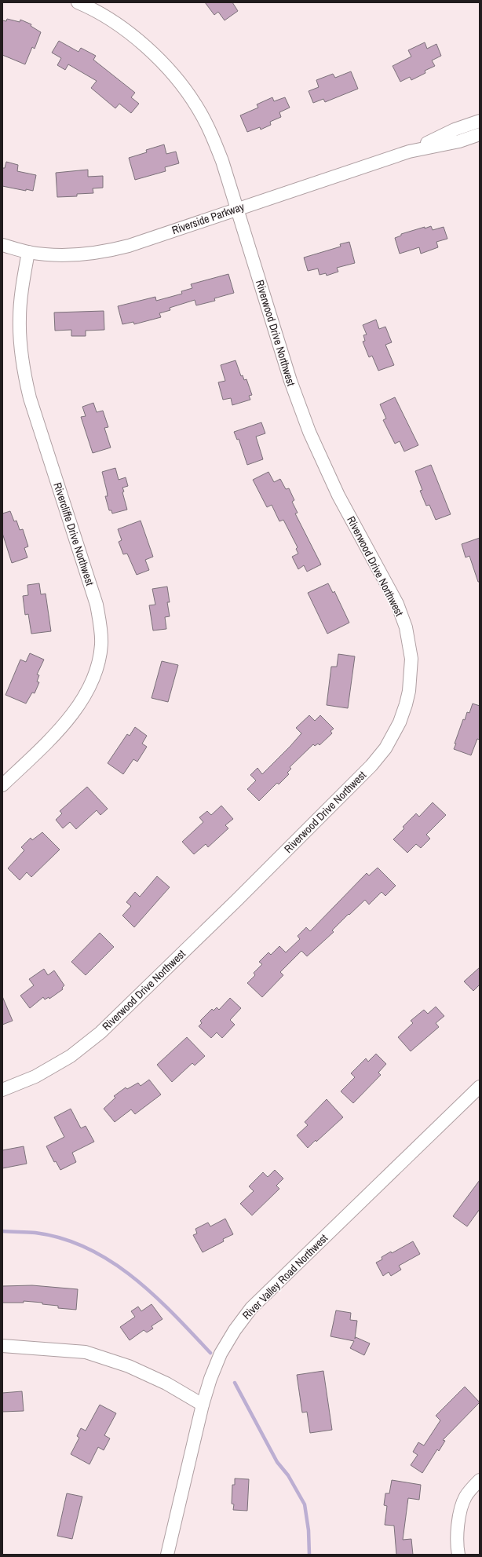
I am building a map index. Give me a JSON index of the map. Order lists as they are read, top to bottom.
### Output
{
  "streets": {
    "street": [
      "Riverside Parkway",
      "Riverwood Drive Northwest",
      "Rivercliffe Drive Northwest",
      "River Valley Road Northwest"
    ]
  },
  "crossings": [
    ["Riverside Parkway", "Riverwood Drive Northwest"],
    ["Riverside Parkway", "Rivercliffe Drive Northwest"]
  ]
}
